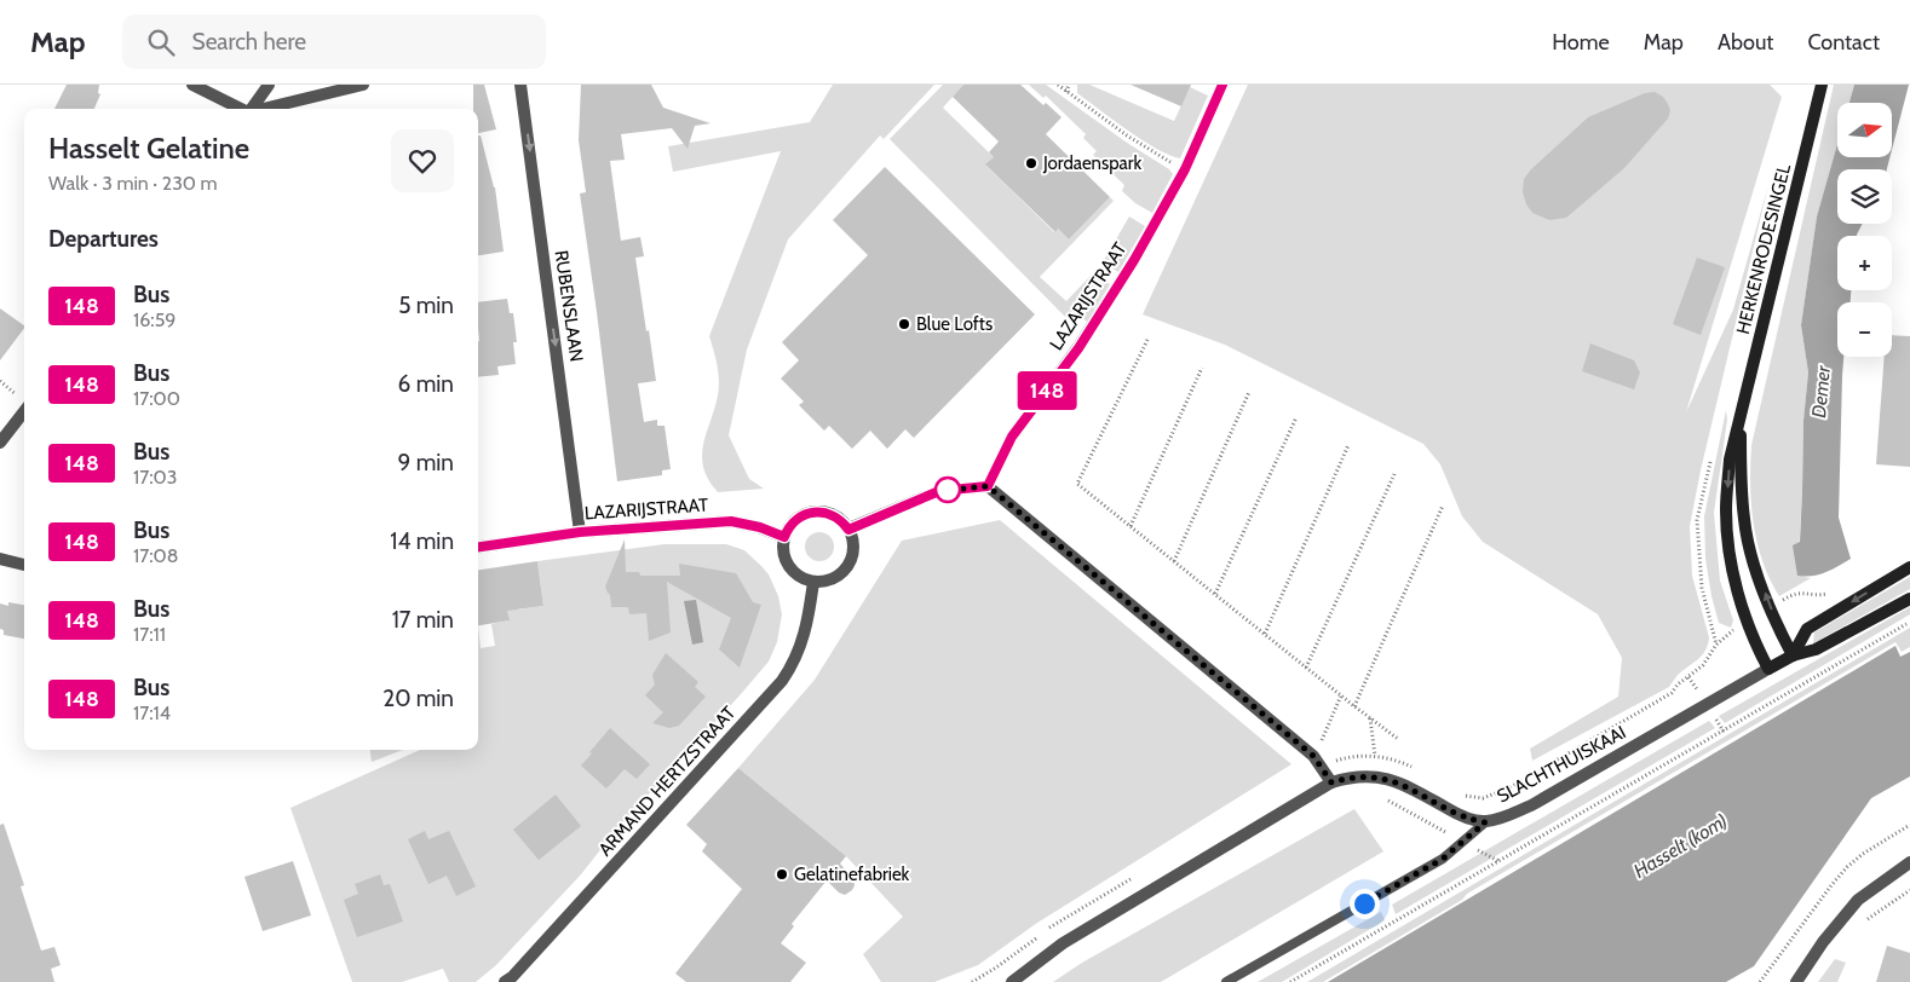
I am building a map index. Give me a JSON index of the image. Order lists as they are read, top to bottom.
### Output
{
  "streets": {
    "street": [
      "HERKENRODESINGEL",
      "LAZARIJSTRAAT",
      "RUBENSLAAN",
      "SLACHTHUISKAAI",
      "ARMAND HERTZSTRAAT"
    ]
  },
  "crossings": [
    ["HERKENRODESINGEL", "SLACHTHUISKAAI"],
    ["LAZARIJSTRAAT", "RUBENSLAAN"],
    ["LAZARIJSTRAAT", "ARMAND HERTZSTRAAT"]
  ],
  "one_way": ["RUBENSLAAN"],
  "water": ["Demer", "Hasselt (kom)"],
  "places": ["Jordaenspark", "Blue Lofts", "Gelatinefabriek"],
  "lines": ["bus line 148"],
  "north": "right",
  "page": {
    "header": "Map",
    "search": "Search here",
    "nav": [
      "Home",
      "Map",
      "About",
      "Contact"
    ],
    "on_map": "148",
    "map_buttons": ["+", "−"],
    "heading": [
      ["Hasselt Gelatine", "Walk · 3 min · 230 m"],
      "Departures"
    ],
    "list": [
      {
        "mark": "148",
        "name": "Bus",
        "note": "16:59",
        "value": "5 min"
      },
      {
        "mark": "148",
        "name": "Bus",
        "note": "17:00",
        "value": "6 min"
      },
      {
        "mark": "148",
        "name": "Bus",
        "note": "17:03",
        "value": "9 min"
      },
      {
        "mark": "148",
        "name": "Bus",
        "note": "17:08",
        "value": "14 min"
      },
      {
        "mark": "148",
        "name": "Bus",
        "note": "17:11",
        "value": "17 min"
      },
      {
        "mark": "148",
        "name": "Bus",
        "note": "17:14",
        "value": "20 min"
      }
    ]
  }
}
